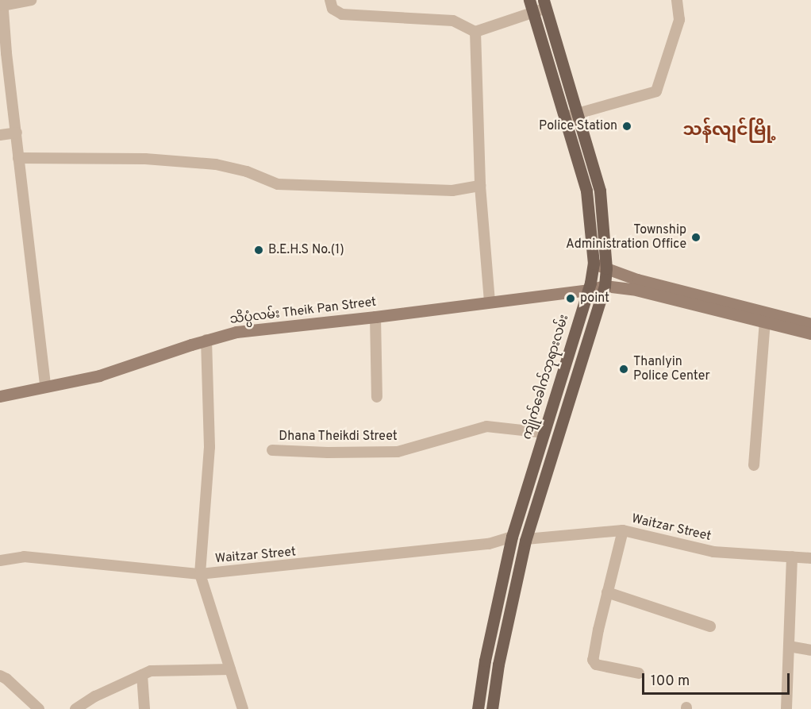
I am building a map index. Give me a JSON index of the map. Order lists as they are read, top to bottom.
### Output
{
  "streets": {
    "main road": ["ကျိုက်ခေါက်ဘုရားလမ်း"],
    "street": ["သိပ္ပံလမ်း Theik Pan Street", "Dhana Theikdi Street", "Waitzar Street"]
  },
  "crossings": [
    ["သိပ္ပံလမ်း Theik Pan Street", "ကျိုက်ခေါက်ဘုရားလမ်း"],
    ["ကျိုက်ခေါက်ဘုရားလမ်း", "Dhana Theikdi Street"],
    ["ကျိုက်ခေါက်ဘုရားလမ်း", "Waitzar Street"]
  ],
  "districts": ["သန်လျင်မြို့"],
  "places": [
    "Police Station",
    "Township Administration Office",
    "B.E.H.S No.(1)",
    "point",
    "Thanlyin Police Center"
  ],
  "scale_bar": "100 m"
}
